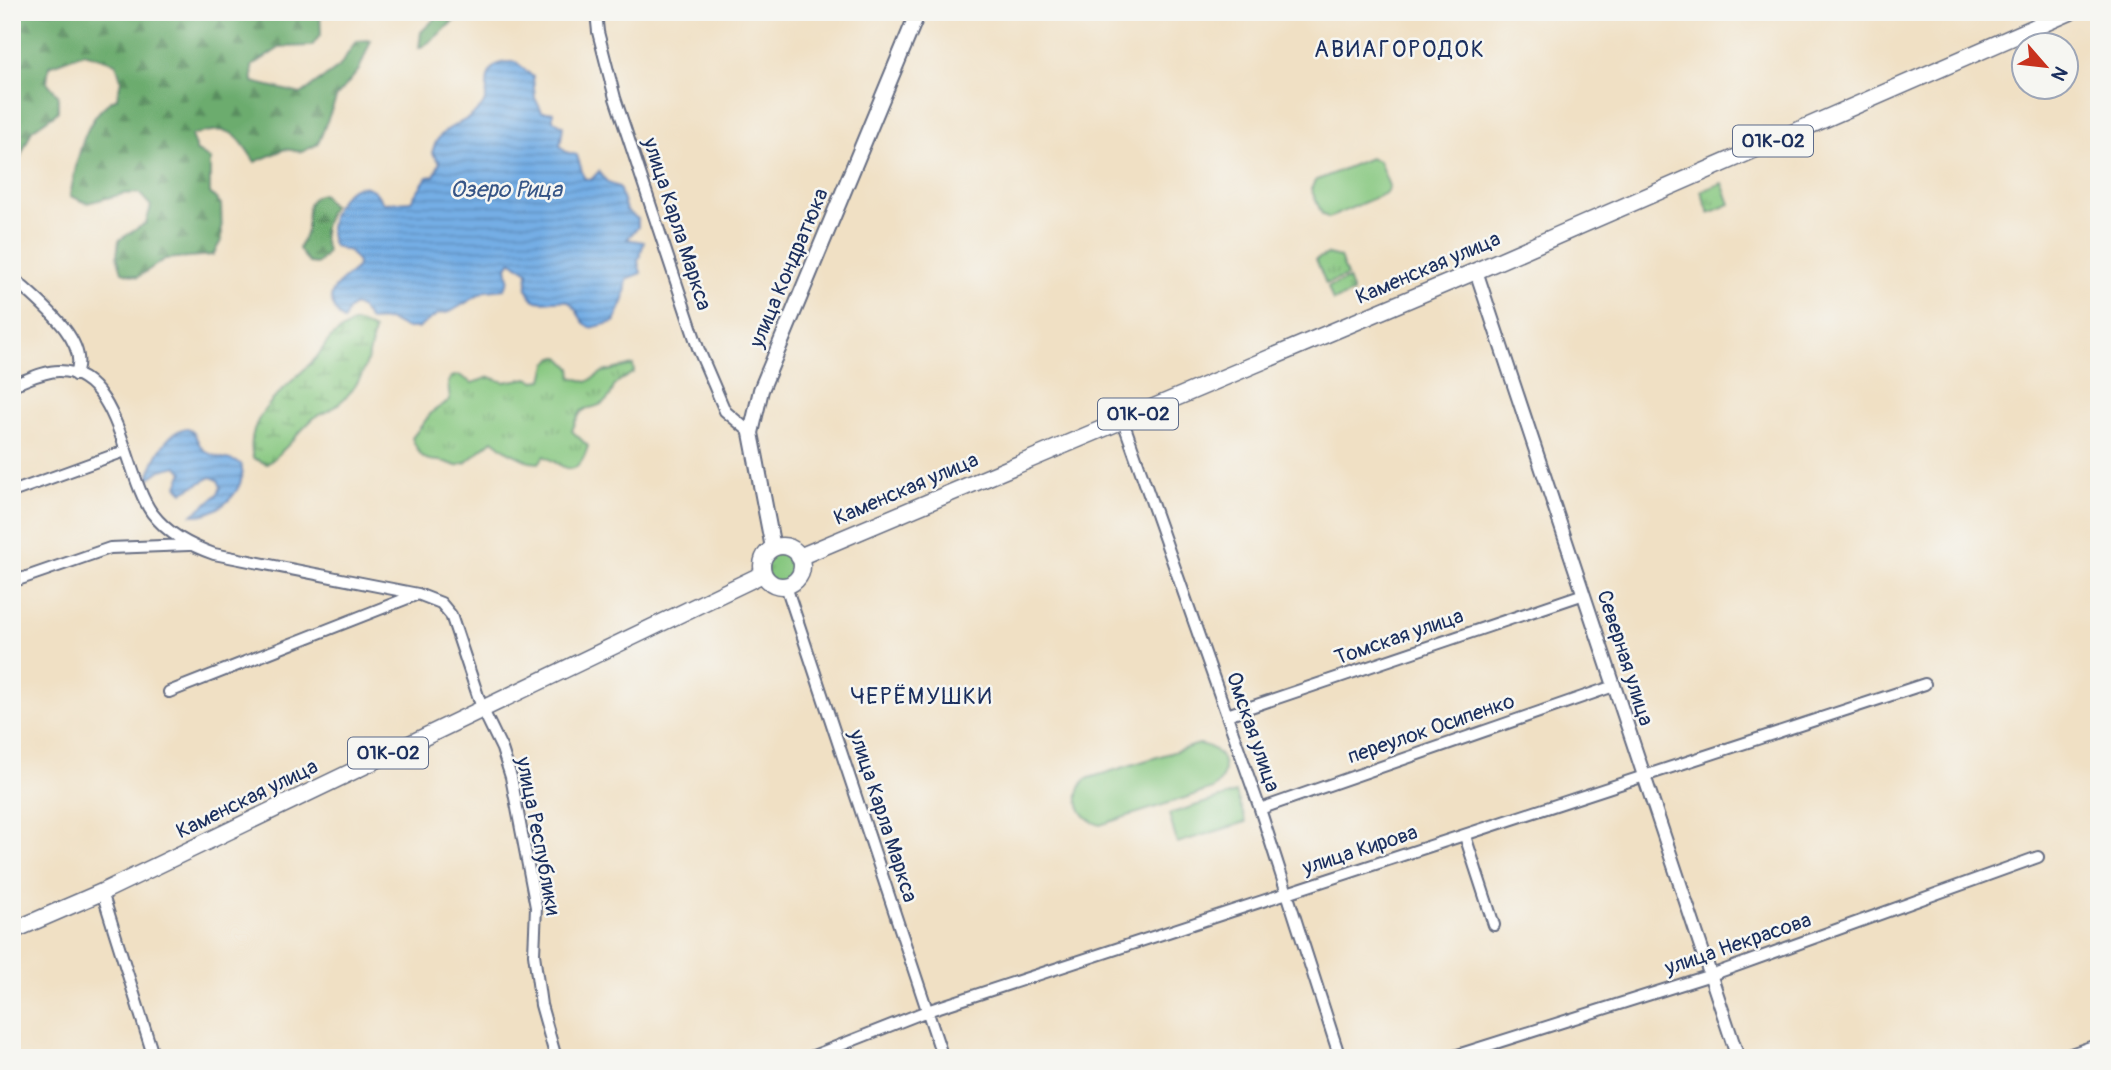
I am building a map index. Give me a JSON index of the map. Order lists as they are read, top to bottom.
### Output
{
  "streets": {
    "main road": ["01К-02", "улица Кондратюка", "Каменская улица"],
    "street": [
      "улица Карла Маркса",
      "Томская улица",
      "Северная улица",
      "переулок Осипенко",
      "Омская улица",
      "улица Республики",
      "улица Кирова",
      "улица Некрасова"
    ]
  },
  "crossings": [
    ["улица Карла Маркса", "улица Кондратюка"],
    ["улица Карла Маркса", "Каменская улица"],
    ["улица Карла Маркса", "улица Кирова"],
    ["улица Кондратюка", "Каменская улица"],
    ["Каменская улица", "Северная улица"],
    ["Каменская улица", "Омская улица"],
    ["Каменская улица", "улица Республики"],
    ["Томская улица", "Северная улица"],
    ["Томская улица", "Омская улица"],
    ["Северная улица", "переулок Осипенко"],
    ["Северная улица", "улица Кирова"],
    ["Северная улица", "улица Некрасова"],
    ["переулок Осипенко", "Омская улица"],
    ["Омская улица", "улица Кирова"]
  ],
  "districts": ["АВИАГОРОДОК", "ЧЕРЁМУШКИ"],
  "water": ["Озеро Рица"],
  "north": "bottom right"
}
